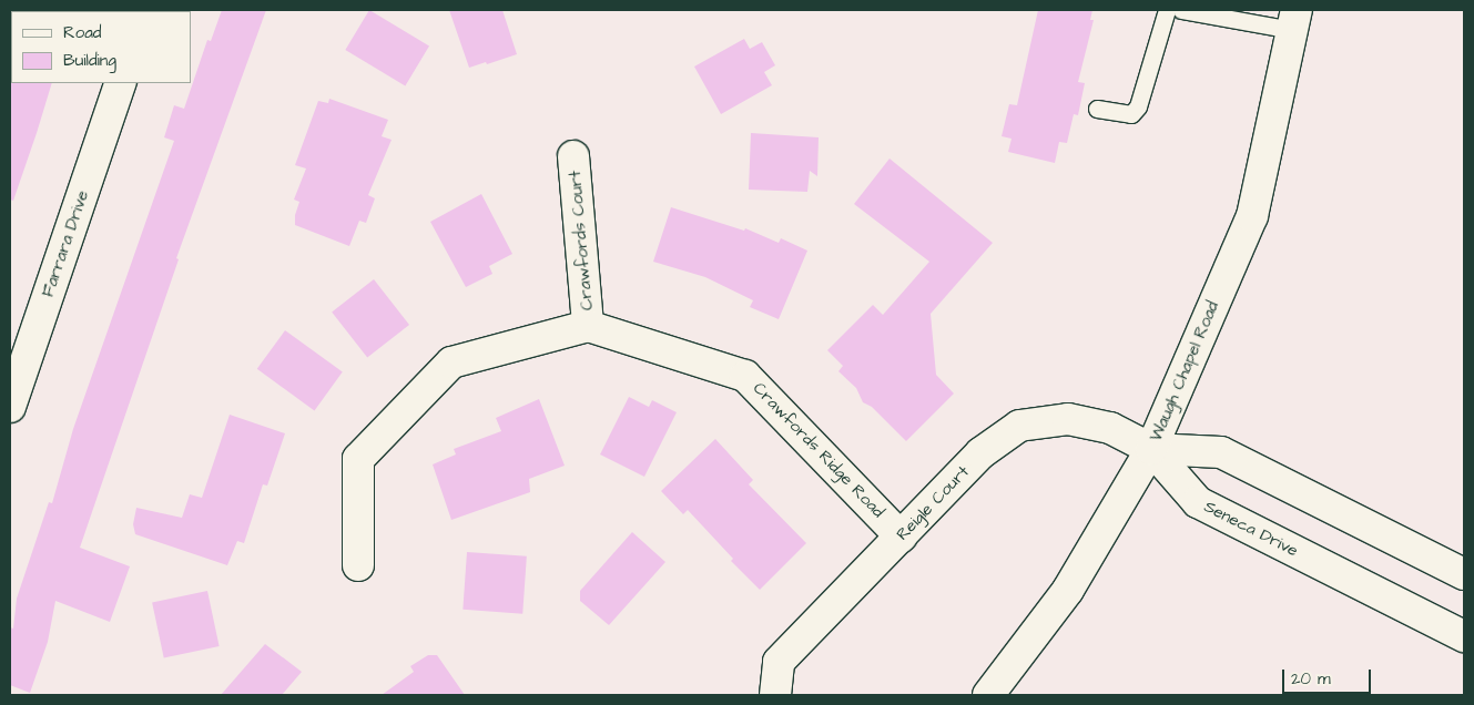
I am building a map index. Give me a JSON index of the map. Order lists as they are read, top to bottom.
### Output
{
  "streets": {
    "street": [
      "Crawfords Court",
      "Farrara Drive",
      "Waugh Chapel Road",
      "Crawfords Ridge Road",
      "Reigle Court",
      "Seneca Drive"
    ]
  },
  "crossings": [
    ["Crawfords Court", "Crawfords Ridge Road"],
    ["Waugh Chapel Road", "Reigle Court"],
    ["Waugh Chapel Road", "Seneca Drive"],
    ["Crawfords Ridge Road", "Reigle Court"],
    ["Reigle Court", "Seneca Drive"]
  ],
  "legend": ["Road", "Building"],
  "scale_bar": "20 m"
}
